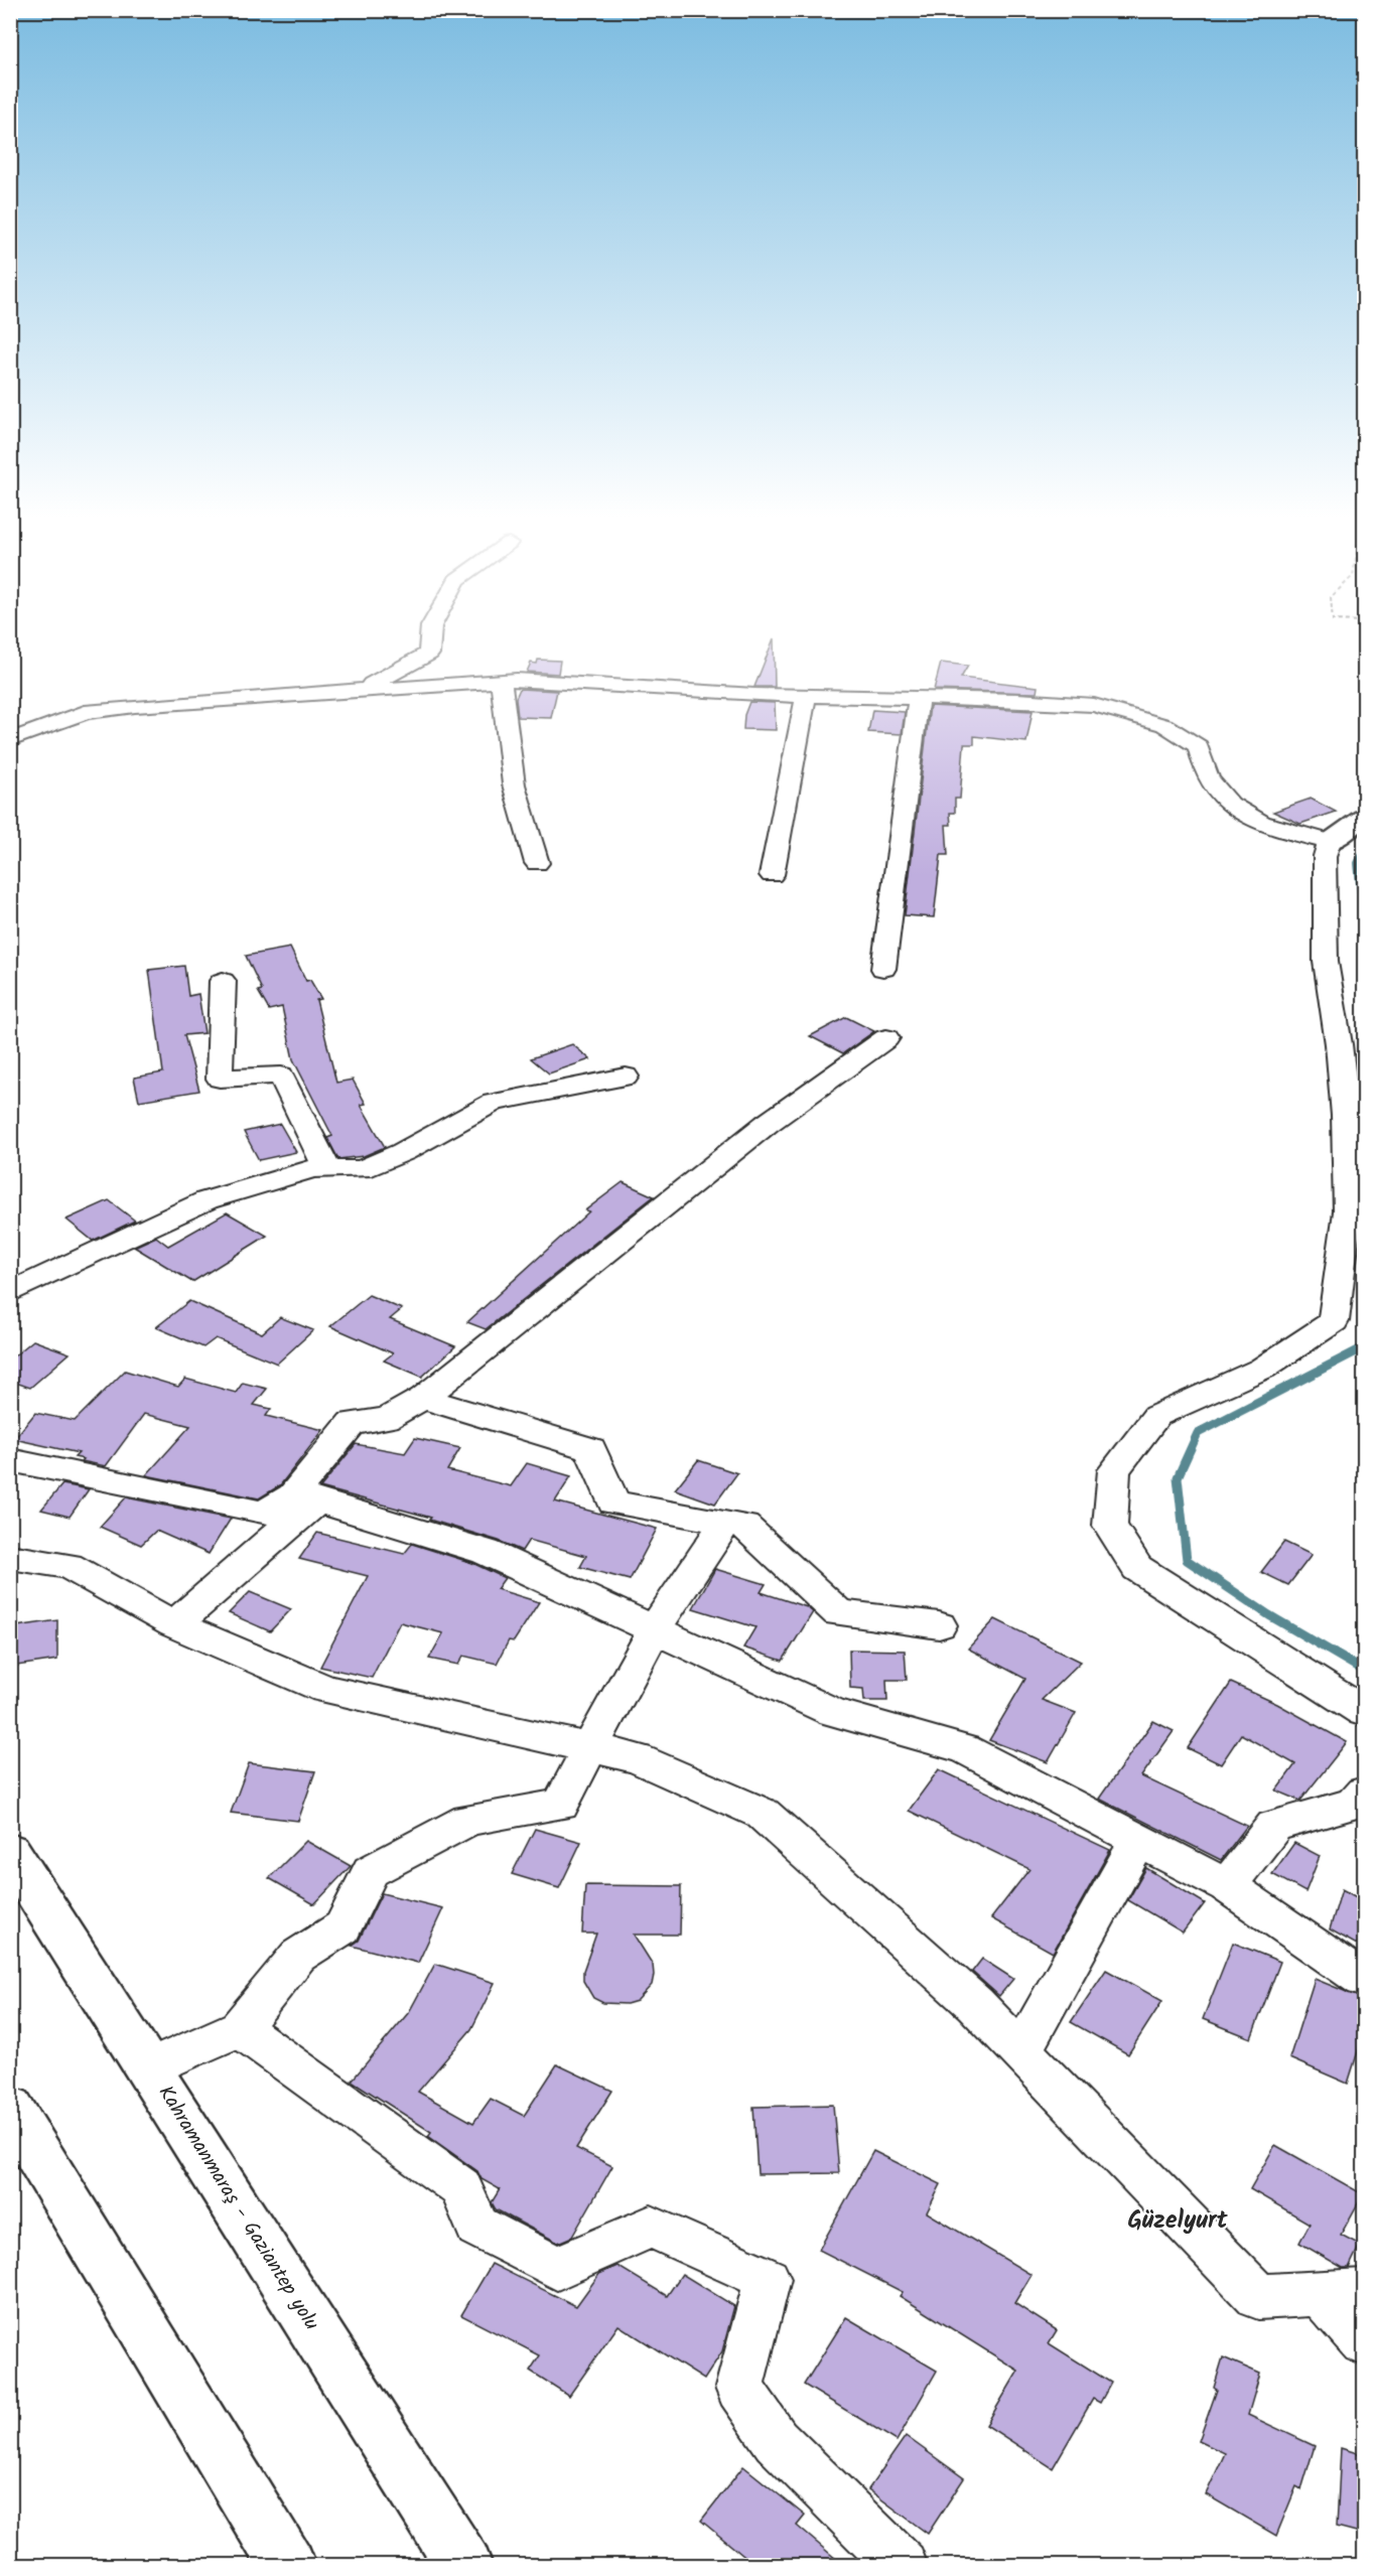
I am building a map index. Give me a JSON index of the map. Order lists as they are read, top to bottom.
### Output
{
  "streets": {
    "main road": ["Kahramanmaraş - Gaziantep yolu"]
  },
  "districts": ["Güzelyurt"]
}
